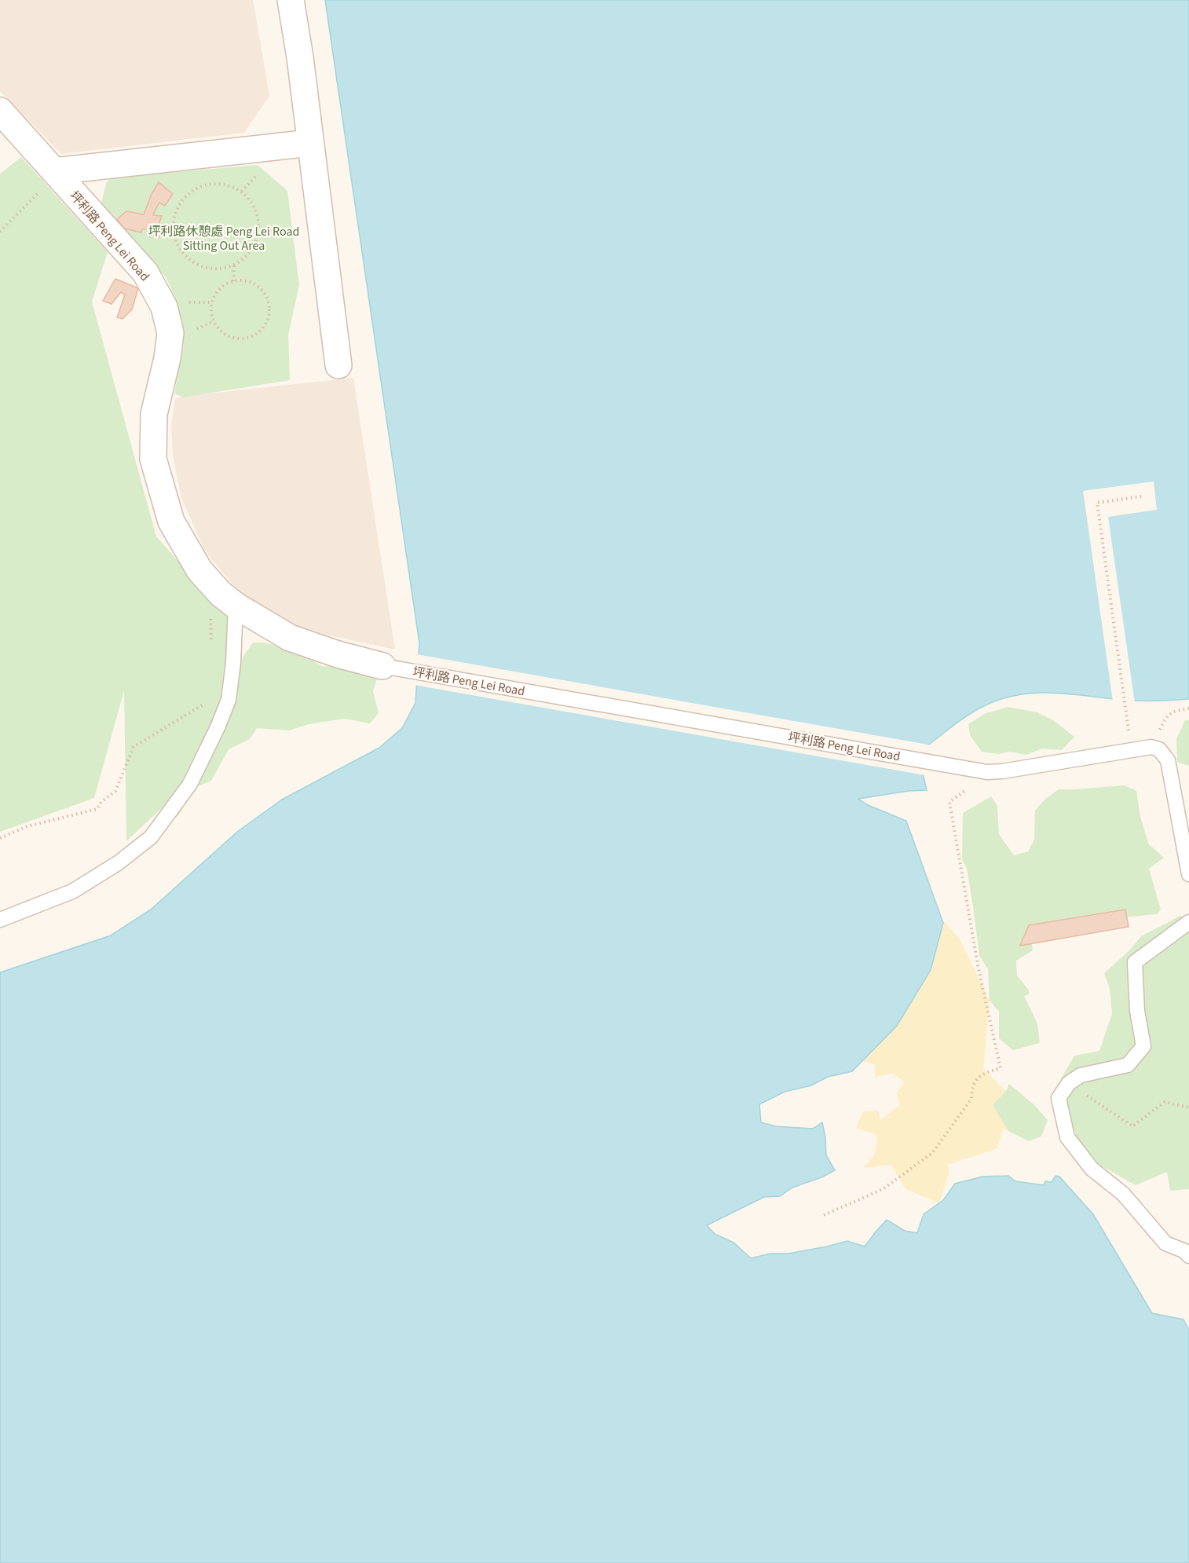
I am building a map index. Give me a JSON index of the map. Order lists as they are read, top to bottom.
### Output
{
  "streets": {
    "street": ["坪利路 Peng Lei Road"]
  },
  "parks": ["坪利路休憩處 Peng Lei Road Sitting Out Area"]
}
